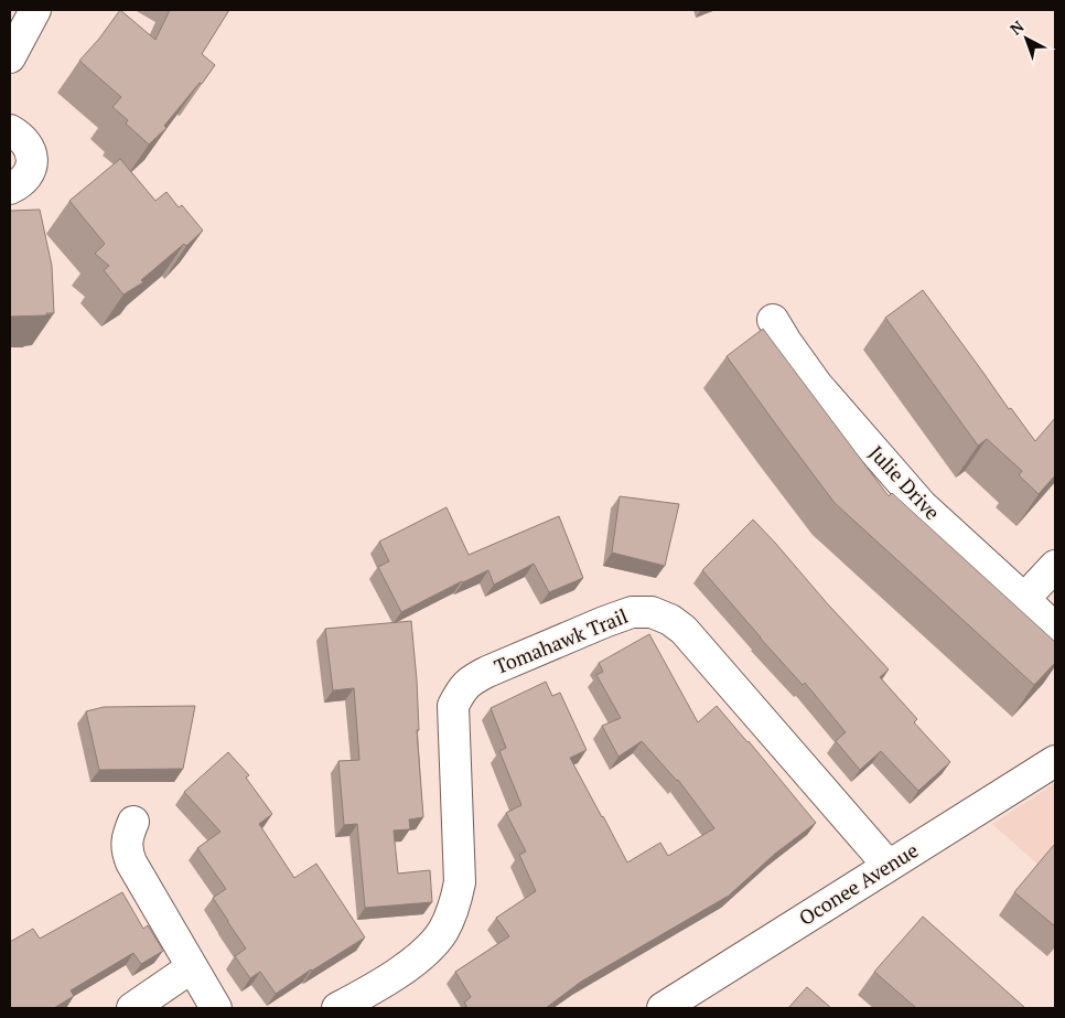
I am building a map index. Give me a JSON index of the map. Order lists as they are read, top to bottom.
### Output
{
  "streets": {
    "street": ["Julie Drive", "Tomahawk Trail", "Oconee Avenue"]
  },
  "crossings": [
    ["Tomahawk Trail", "Oconee Avenue"]
  ],
  "north": "top left"
}
